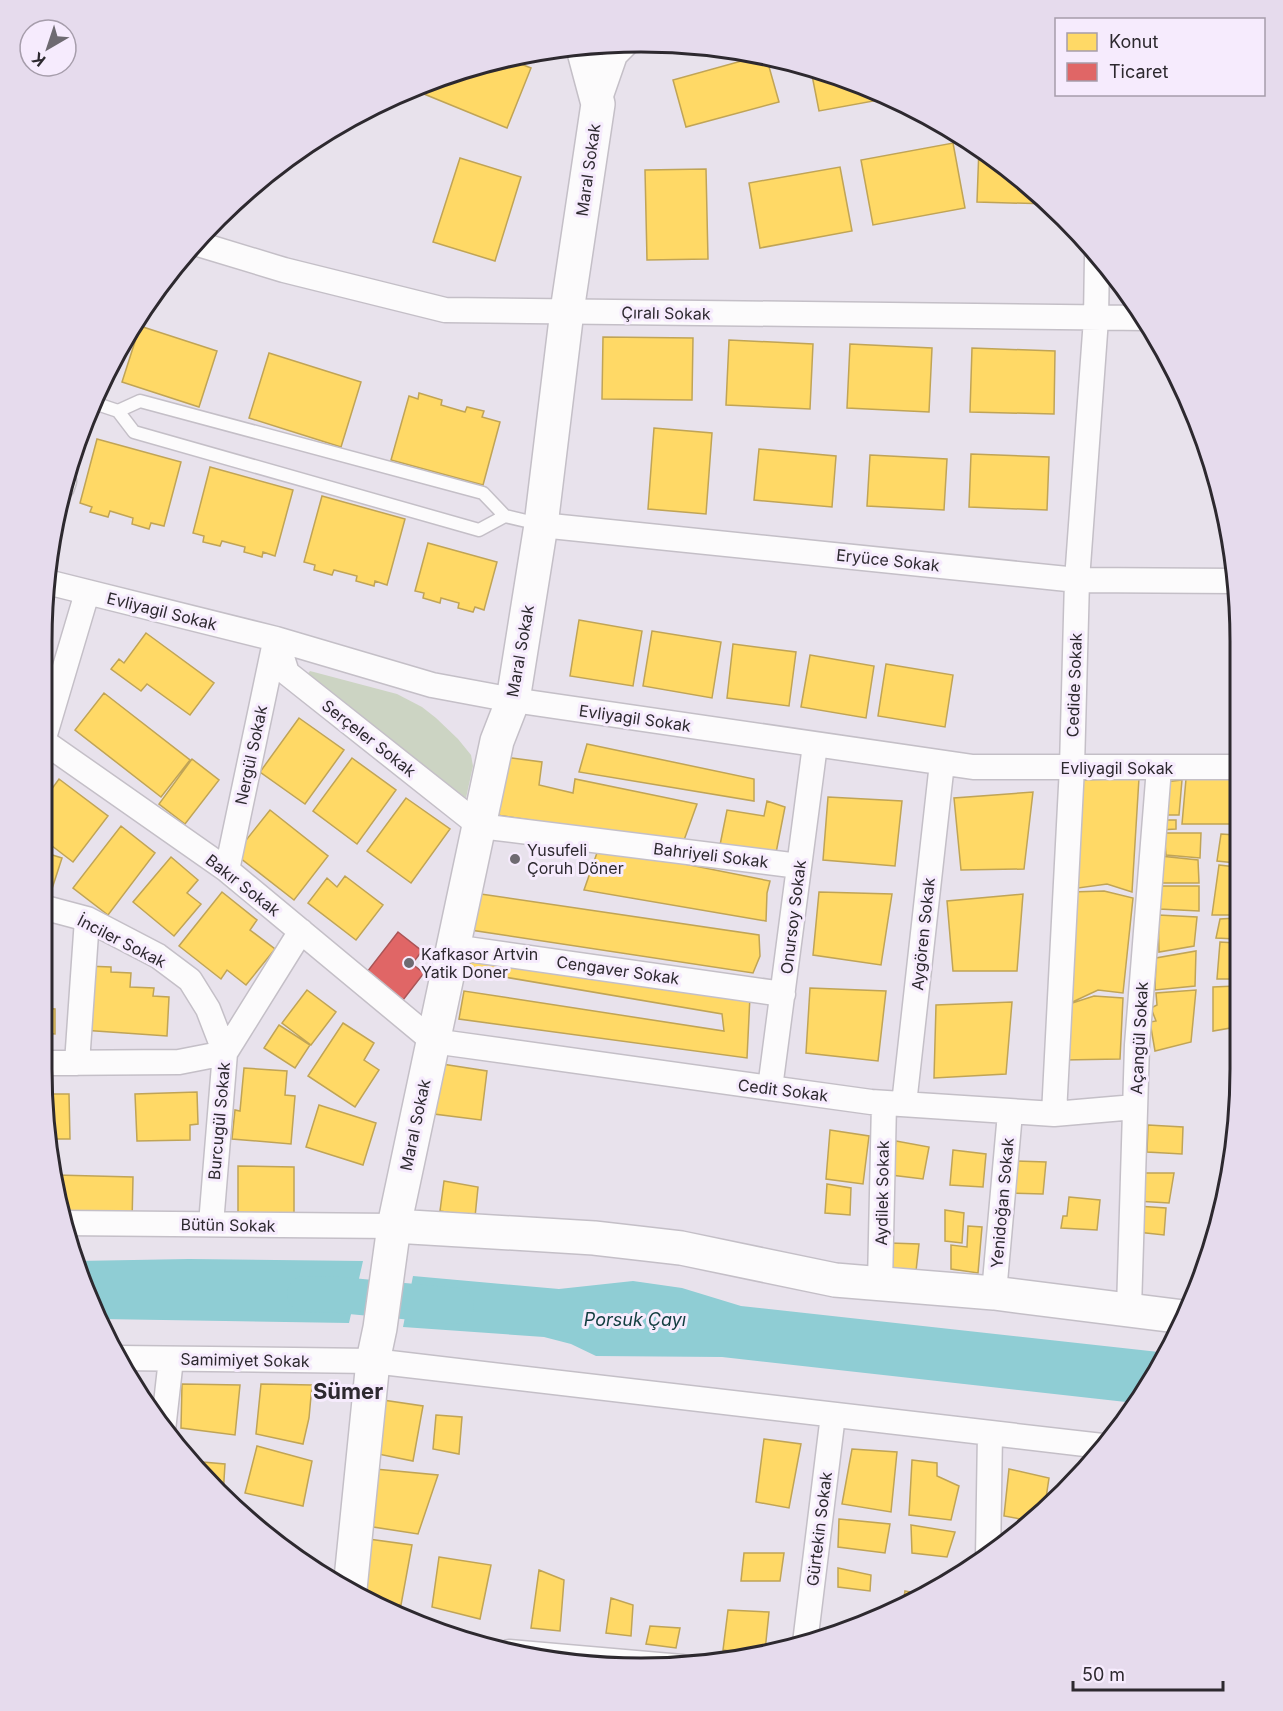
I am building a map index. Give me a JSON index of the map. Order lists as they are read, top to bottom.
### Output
{
  "streets": {
    "street": [
      "Maral Sokak",
      "Çıralı Sokak",
      "Eryüce Sokak",
      "Evliyagil Sokak",
      "Cedide Sokak",
      "Serçeler Sokak",
      "Nergül Sokak",
      "Bahriyeli Sokak",
      "Bakır Sokak",
      "Onursoy Sokak",
      "Aygören Sokak",
      "İnciler Sokak",
      "Cengaver Sokak",
      "Açangül Sokak",
      "Cedit Sokak",
      "Burcugül Sokak",
      "Aydilek Sokak",
      "Yenidoğan Sokak",
      "Bütün Sokak",
      "Samimiyet Sokak",
      "Gürtekin Sokak"
    ]
  },
  "crossings": [
    ["Maral Sokak", "Çıralı Sokak"],
    ["Maral Sokak", "Eryüce Sokak"],
    ["Maral Sokak", "Evliyagil Sokak"],
    ["Maral Sokak", "Serçeler Sokak"],
    ["Maral Sokak", "Bahriyeli Sokak"],
    ["Maral Sokak", "Bakır Sokak"],
    ["Maral Sokak", "Cengaver Sokak"],
    ["Maral Sokak", "Cedit Sokak"],
    ["Maral Sokak", "Bütün Sokak"],
    ["Maral Sokak", "Samimiyet Sokak"],
    ["Çıralı Sokak", "Cedide Sokak"],
    ["Eryüce Sokak", "Cedide Sokak"],
    ["Evliyagil Sokak", "Cedide Sokak"],
    ["Evliyagil Sokak", "Serçeler Sokak"],
    ["Evliyagil Sokak", "Nergül Sokak"],
    ["Evliyagil Sokak", "Onursoy Sokak"],
    ["Evliyagil Sokak", "Aygören Sokak"],
    ["Evliyagil Sokak", "Açangül Sokak"],
    ["Cedide Sokak", "Cedit Sokak"],
    ["Serçeler Sokak", "Nergül Sokak"],
    ["Serçeler Sokak", "Bahriyeli Sokak"],
    ["Nergül Sokak", "Bakır Sokak"],
    ["Bahriyeli Sokak", "Onursoy Sokak"],
    ["Bakır Sokak", "Cedit Sokak"],
    ["Bakır Sokak", "Burcugül Sokak"],
    ["Onursoy Sokak", "Cengaver Sokak"],
    ["Onursoy Sokak", "Cedit Sokak"],
    ["Aygören Sokak", "Cedit Sokak"],
    ["Aygören Sokak", "Aydilek Sokak"],
    ["İnciler Sokak", "Burcugül Sokak"],
    ["Açangül Sokak", "Cedit Sokak"],
    ["Cedit Sokak", "Aydilek Sokak"],
    ["Cedit Sokak", "Yenidoğan Sokak"],
    ["Burcugül Sokak", "Bütün Sokak"],
    ["Samimiyet Sokak", "Gürtekin Sokak"]
  ],
  "districts": ["Sümer"],
  "water": ["Porsuk Çayı"],
  "places": ["Yusufeli Çoruh Döner", "Kafkasor Artvin Yatik Doner"],
  "legend": ["Konut", "Ticaret"],
  "scale_bar": "50 m",
  "north": "bottom left"
}
